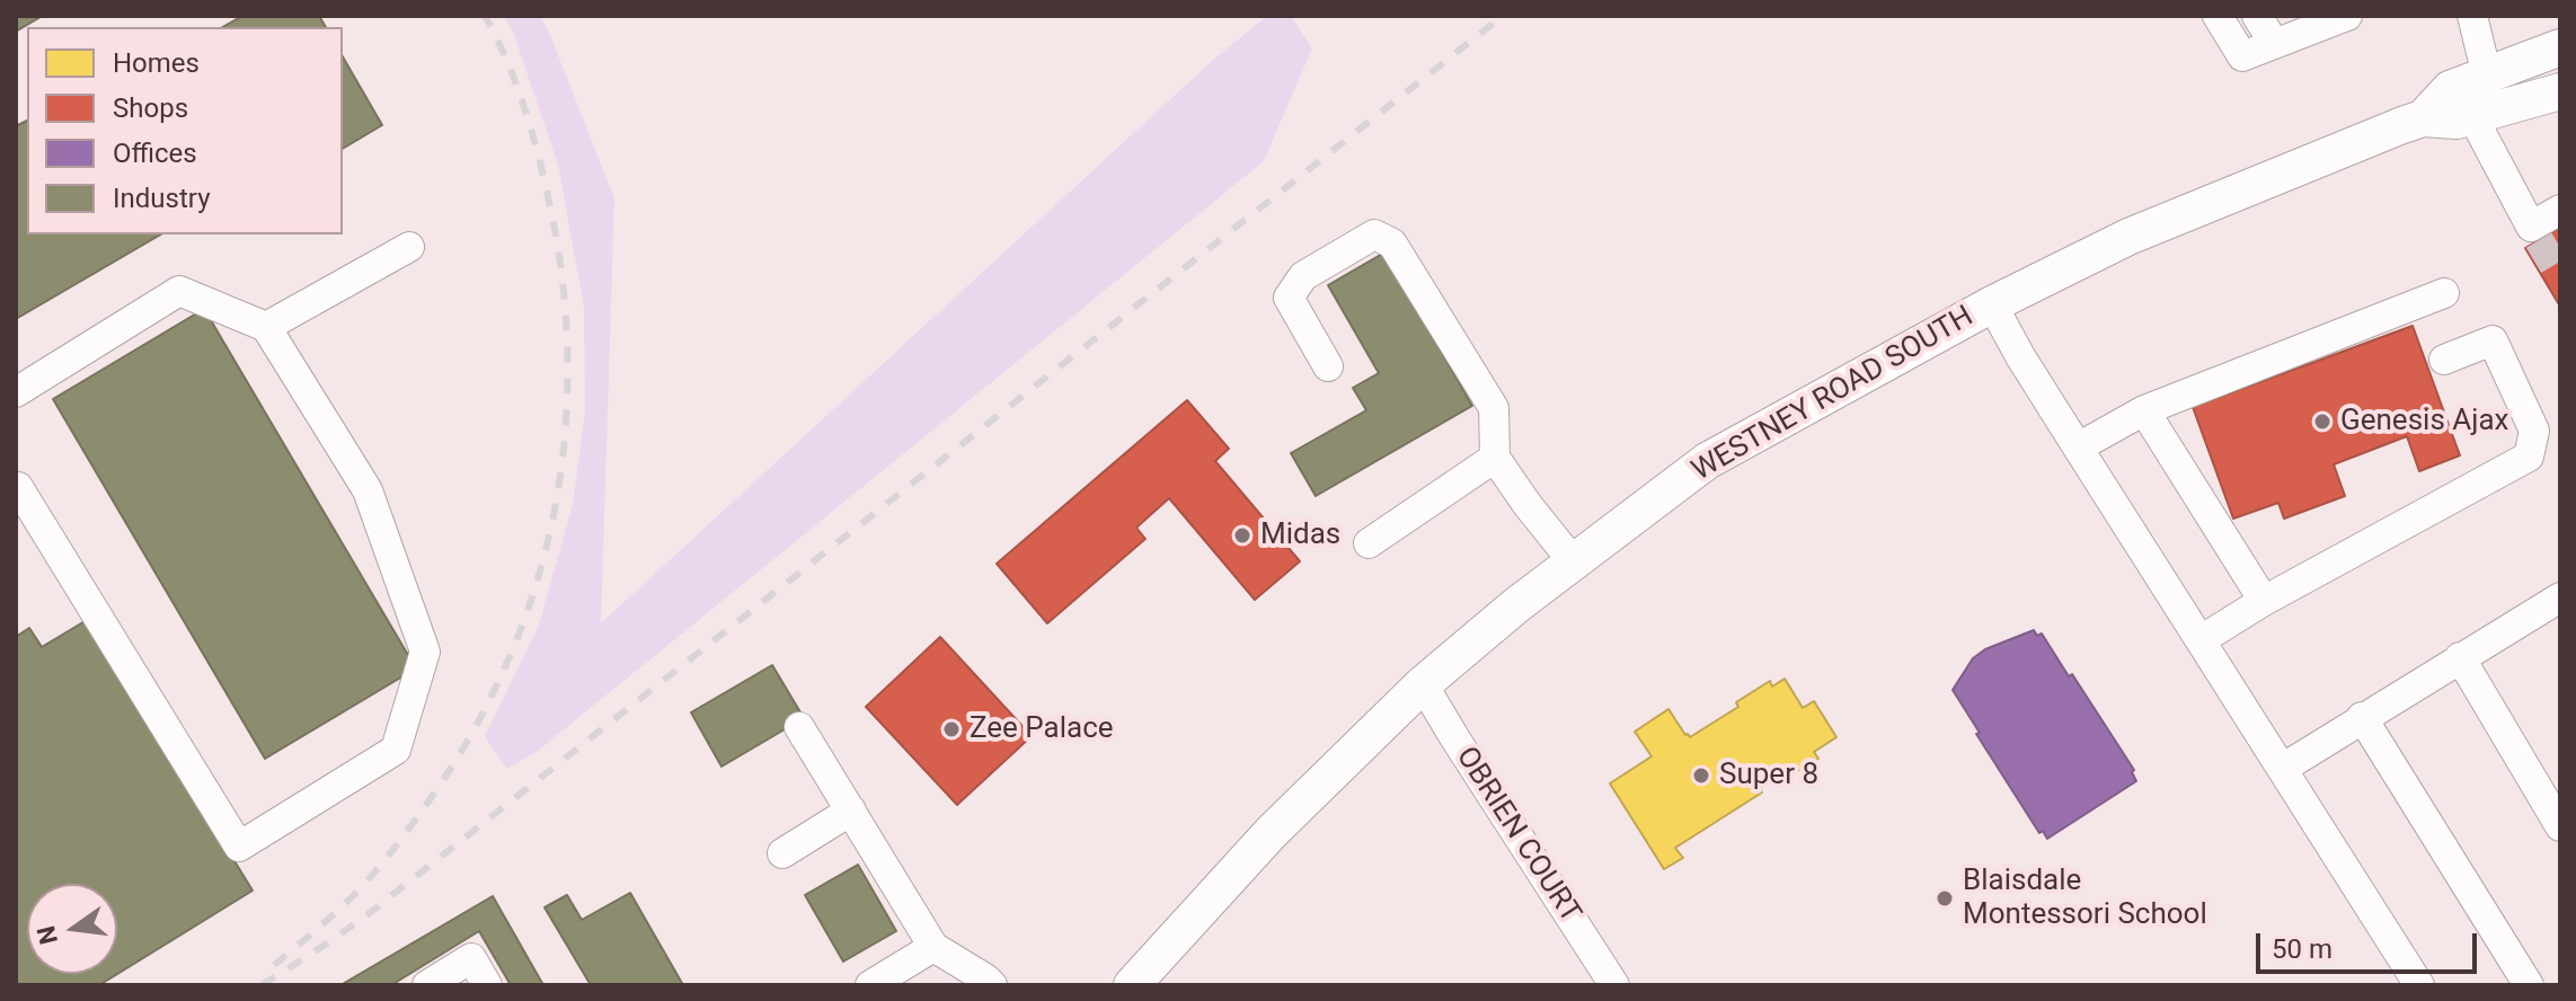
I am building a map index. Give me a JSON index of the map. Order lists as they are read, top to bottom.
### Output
{
  "streets": {
    "main road": ["WESTNEY ROAD SOUTH"],
    "street": ["OBRIEN COURT"]
  },
  "crossings": [
    ["WESTNEY ROAD SOUTH", "OBRIEN COURT"]
  ],
  "places": [
    "Genesis Ajax",
    "Midas",
    "Zee Palace",
    "Super 8",
    "Blaisdale Montessori School"
  ],
  "legend": [
    "Homes",
    "Shops",
    "Offices",
    "Industry"
  ],
  "scale_bar": "50 m",
  "north": "left"
}
